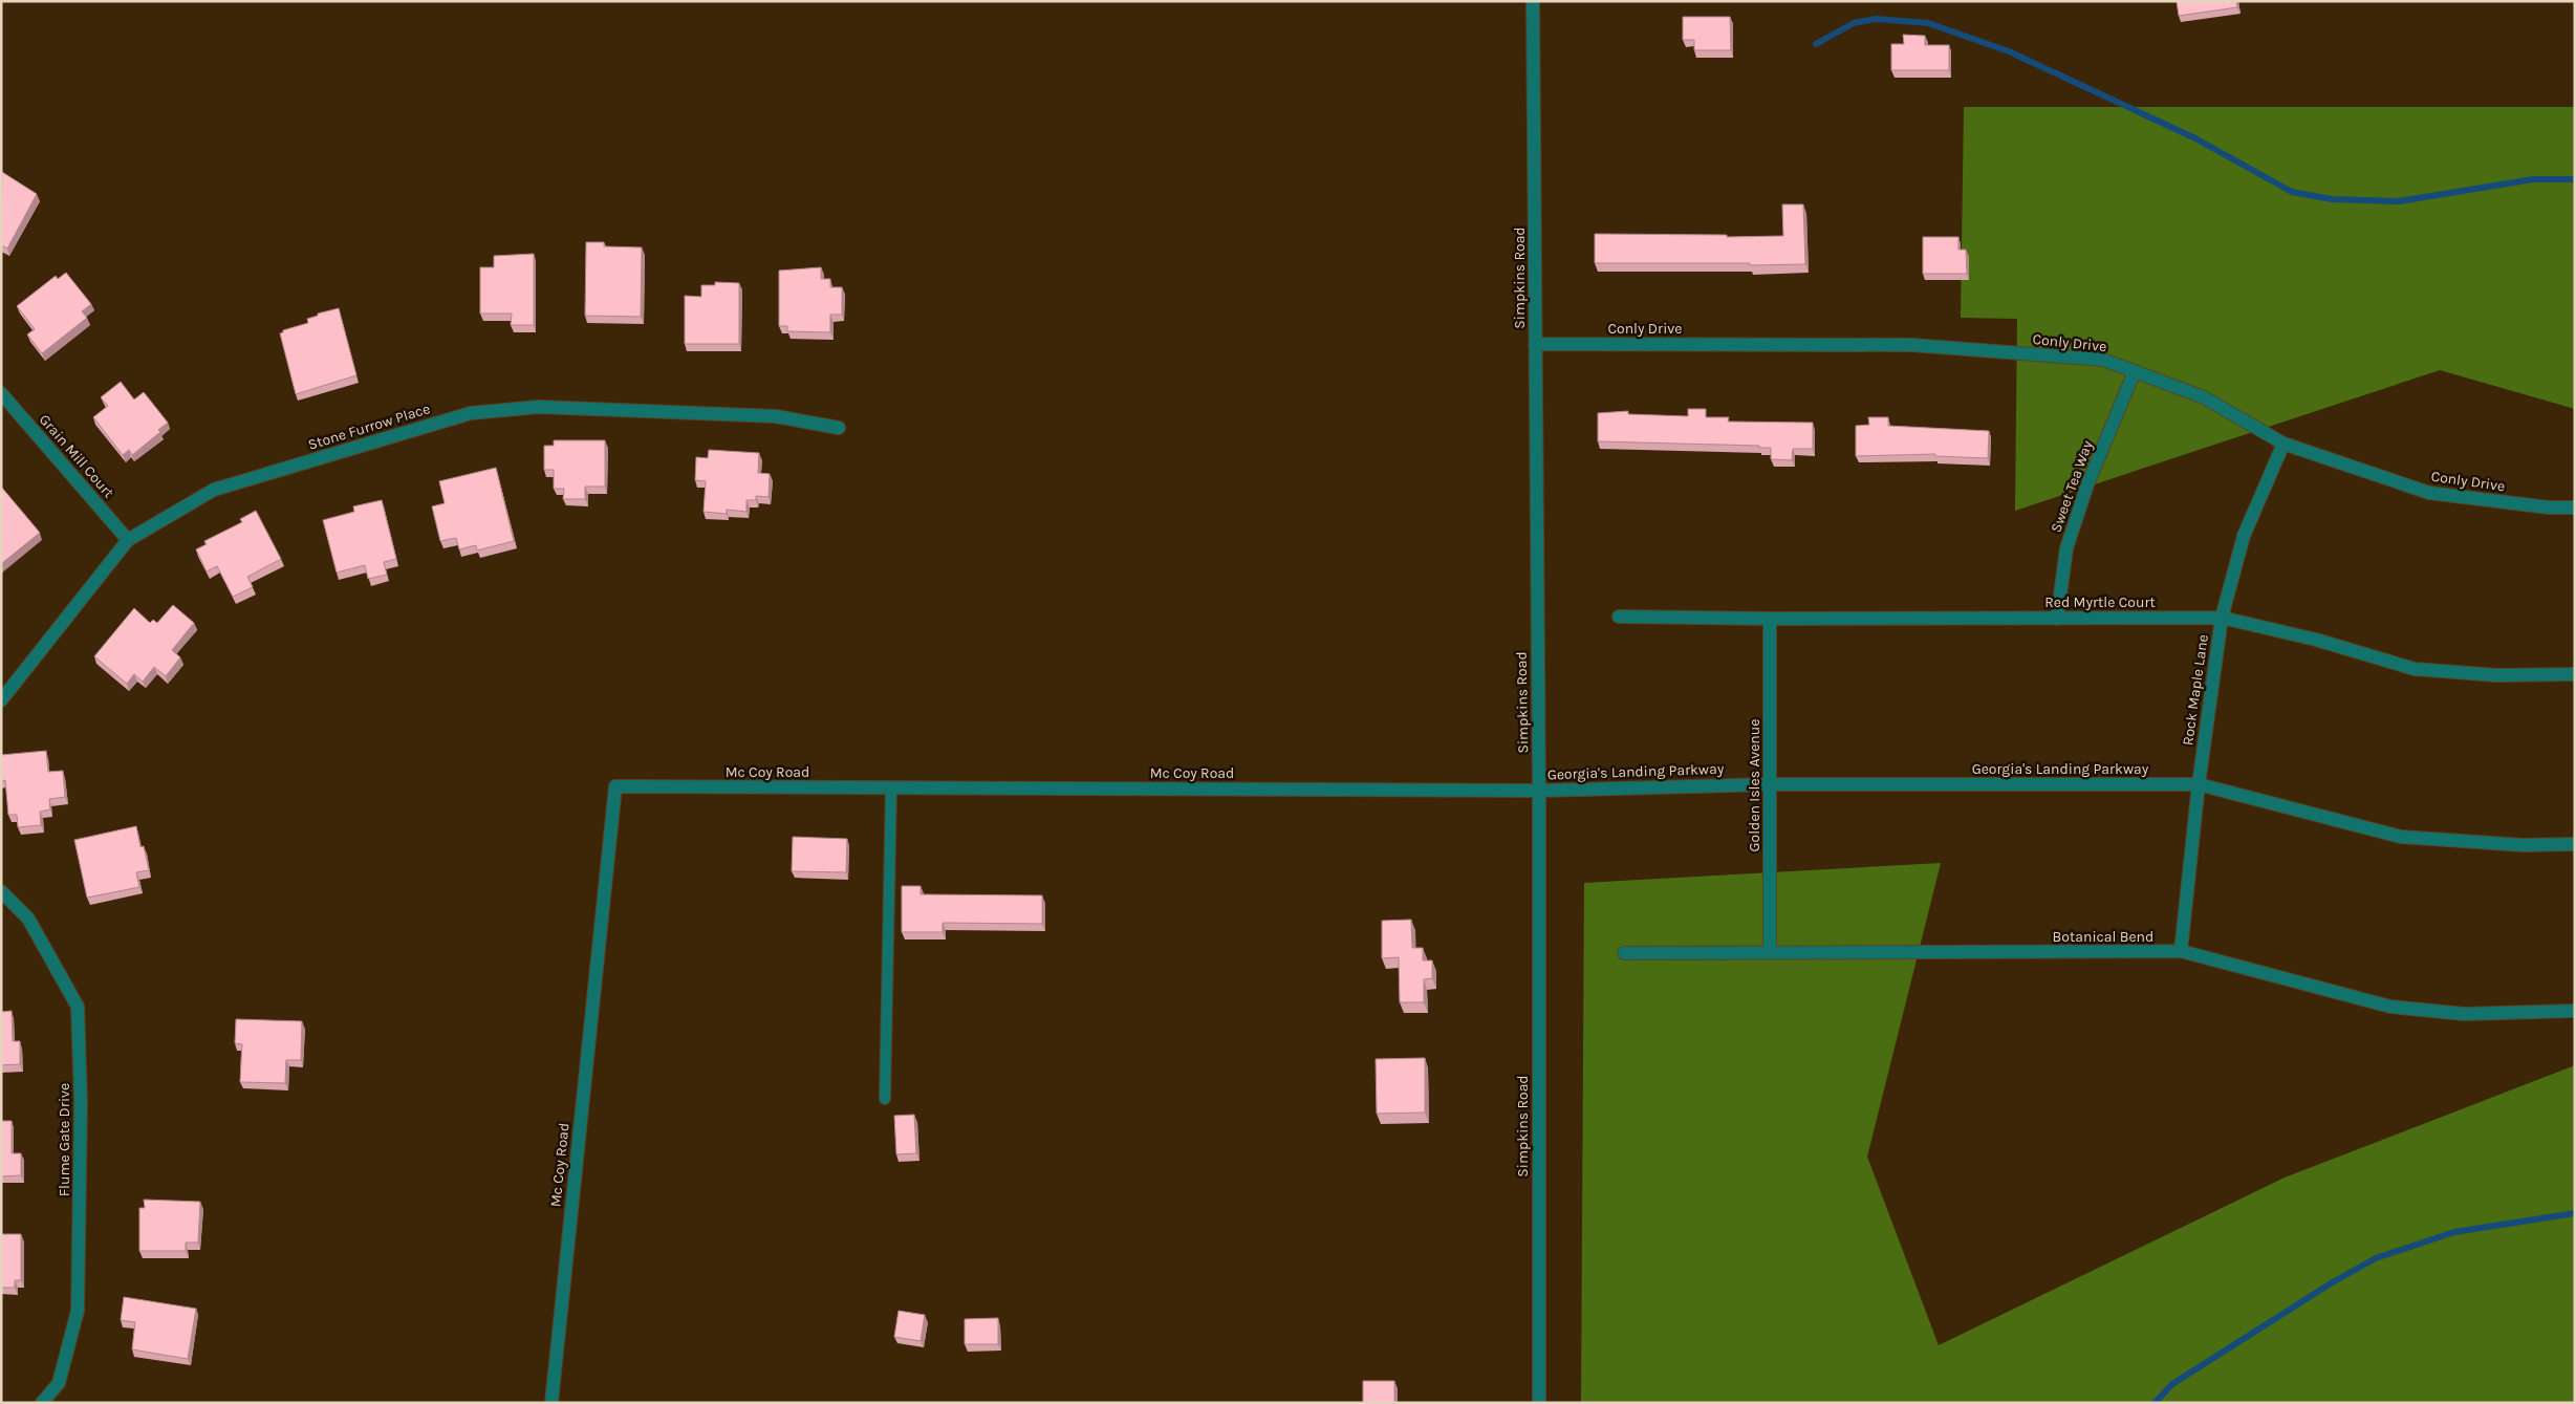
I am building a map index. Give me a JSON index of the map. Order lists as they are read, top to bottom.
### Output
{
  "streets": {
    "street": [
      "Simpkins Road",
      "Conly Drive",
      "Stone Furrow Place",
      "Grain Mill Court",
      "Sweet Tea Way",
      "Red Myrtle Court",
      "Rock Maple Lane",
      "Georgia's Landing Parkway",
      "Mc Coy Road",
      "Golden Isles Avenue",
      "Botanical Bend",
      "Flume Gate Drive"
    ]
  },
  "crossings": [
    ["Simpkins Road", "Conly Drive"],
    ["Simpkins Road", "Georgia's Landing Parkway"],
    ["Simpkins Road", "Mc Coy Road"],
    ["Conly Drive", "Sweet Tea Way"],
    ["Conly Drive", "Rock Maple Lane"],
    ["Stone Furrow Place", "Grain Mill Court"],
    ["Sweet Tea Way", "Red Myrtle Court"],
    ["Red Myrtle Court", "Rock Maple Lane"],
    ["Red Myrtle Court", "Golden Isles Avenue"],
    ["Rock Maple Lane", "Georgia's Landing Parkway"],
    ["Rock Maple Lane", "Botanical Bend"],
    ["Georgia's Landing Parkway", "Mc Coy Road"],
    ["Georgia's Landing Parkway", "Golden Isles Avenue"],
    ["Golden Isles Avenue", "Botanical Bend"]
  ]
}
